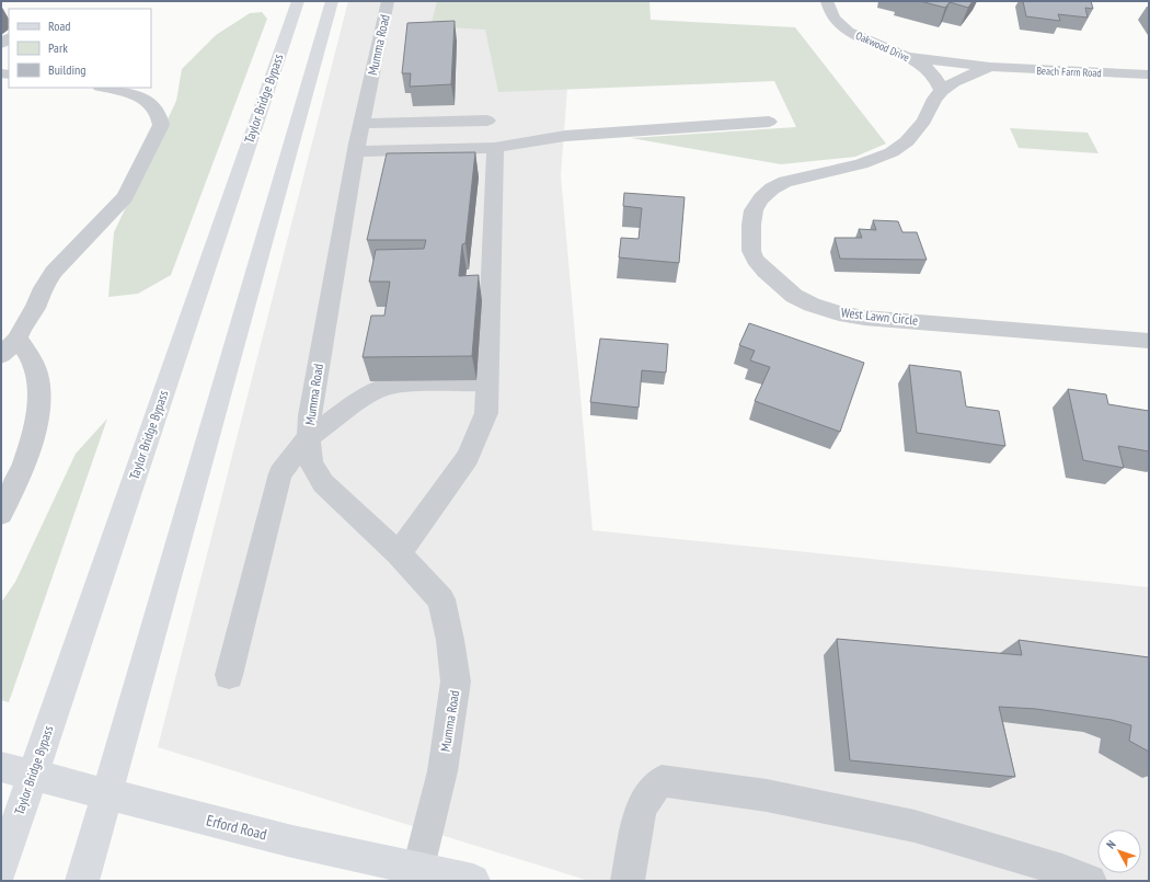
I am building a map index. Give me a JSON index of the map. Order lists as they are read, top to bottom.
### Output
{
  "streets": {
    "main road": ["Taylor Bridge Bypass", "Erford Road"],
    "street": [
      "Mumma Road",
      "Oakwood Drive",
      "Beach Farm Road",
      "West Lawn Circle"
    ]
  },
  "crossings": [
    ["Mumma Road", "Erford Road"],
    ["Oakwood Drive", "Beach Farm Road"],
    ["Oakwood Drive", "West Lawn Circle"],
    ["Beach Farm Road", "West Lawn Circle"]
  ],
  "legend": ["Road", "Park", "Building"],
  "north": "top left"
}
